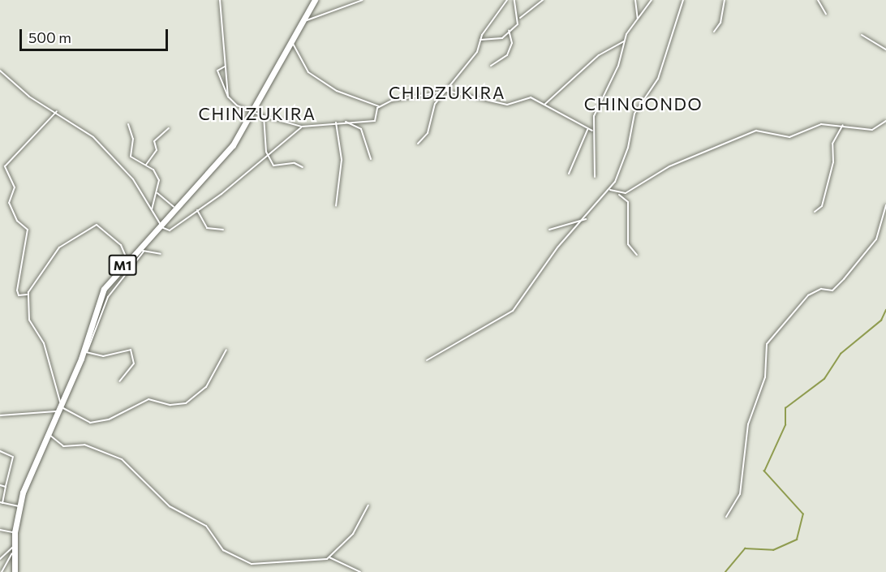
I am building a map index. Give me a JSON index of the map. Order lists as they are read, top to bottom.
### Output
{
  "streets": {
    "highway": ["M1"]
  },
  "districts": ["CHIDZUKIRA", "CHINGONDO", "CHINZUKIRA"],
  "scale_bar": "500 m"
}
